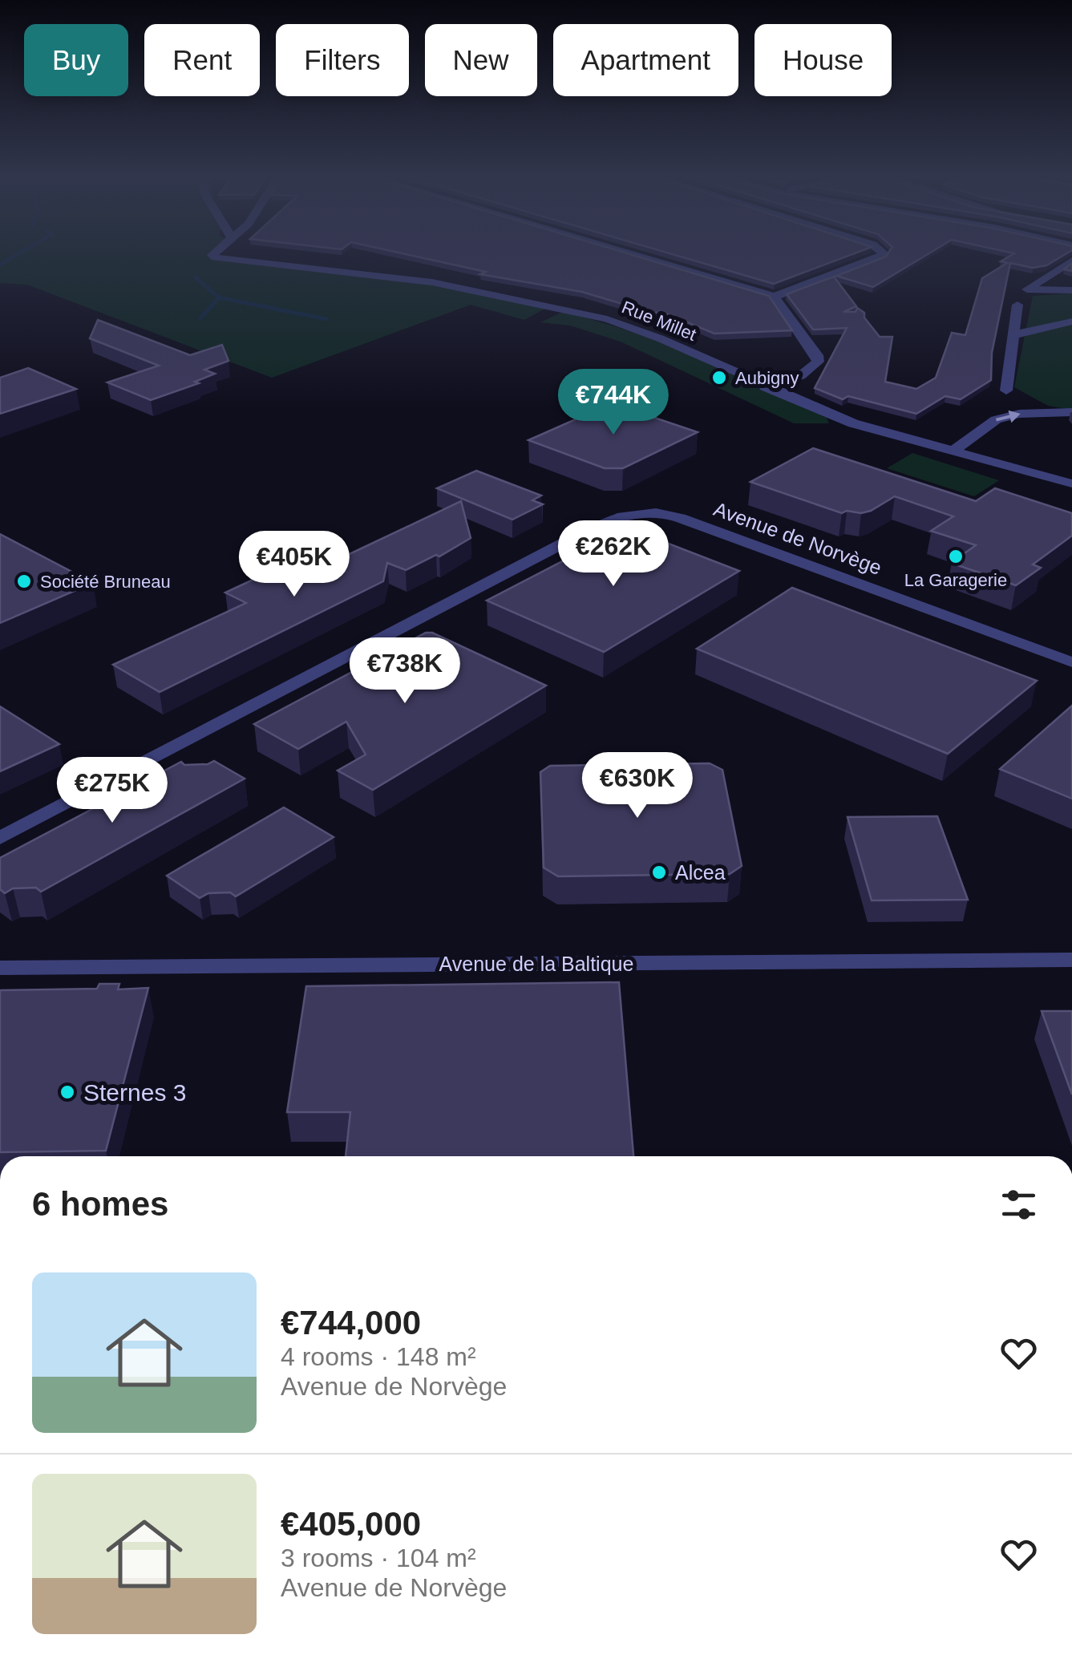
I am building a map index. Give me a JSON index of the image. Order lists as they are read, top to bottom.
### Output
{
  "streets": {
    "street": ["Rue Millet", "Avenue de Norvège", "Avenue de la Baltique"]
  },
  "places": [
    "Aubigny",
    "La Garagerie",
    "Société Bruneau",
    "Alcea",
    "Sternes 3"
  ],
  "page": {
    "chip": [
      "Buy",
      "Rent",
      "Filters",
      "New",
      "Apartment",
      "House"
    ],
    "price": [
      "€744K",
      "€262K",
      "€405K",
      "€738K",
      "€630K",
      "€275K"
    ],
    "heading": "6 homes",
    "list": [
      {
        "name": "€744,000",
        "note": "4 rooms · 148 m² · Avenue de Norvège"
      },
      {
        "name": "€405,000",
        "note": "3 rooms · 104 m² · Avenue de Norvège"
      }
    ]
  }
}
